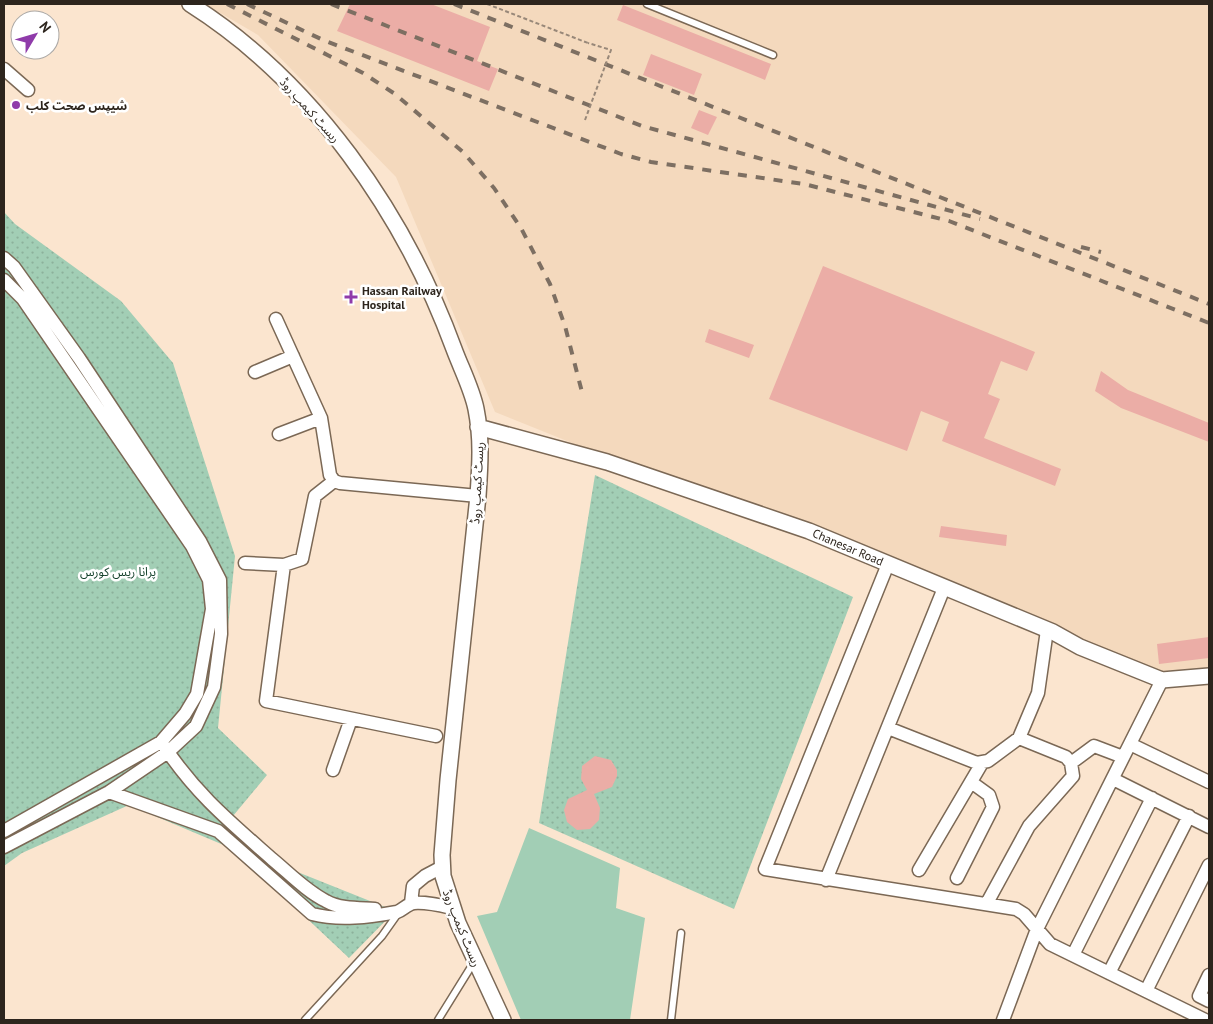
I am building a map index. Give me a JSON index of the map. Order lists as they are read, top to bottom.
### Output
{
  "streets": {
    "street": ["ریسٹ کیمپ روڈ", "Chanesar Road"]
  },
  "crossings": [
    ["ریسٹ کیمپ روڈ", "Chanesar Road"]
  ],
  "parks": ["پرانا ریس کورس"],
  "places": {
    "other": ["شیپس صحت کلب"],
    "health": ["Hassan Railway Hospital"]
  },
  "north": "top right"
}
